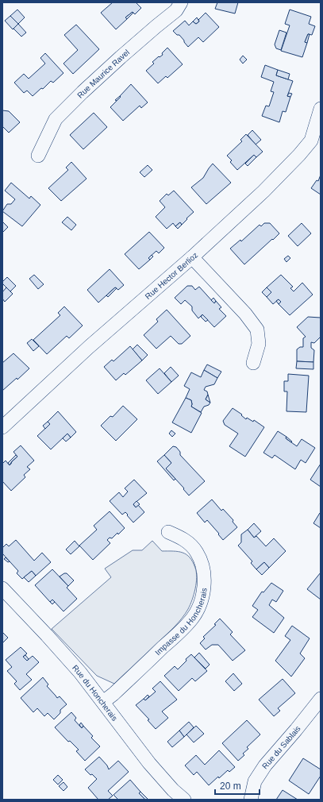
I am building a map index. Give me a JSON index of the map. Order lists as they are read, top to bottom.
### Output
{
  "streets": {
    "street": [
      "Rue Maurice Ravel",
      "Rue Hector Berlioz",
      "Impasse du Honcherais",
      "Rue du Honcherais",
      "Rue du Sablais"
    ]
  },
  "crossings": [
    ["Impasse du Honcherais", "Rue du Honcherais"]
  ],
  "scale_bar": "20 m"
}
